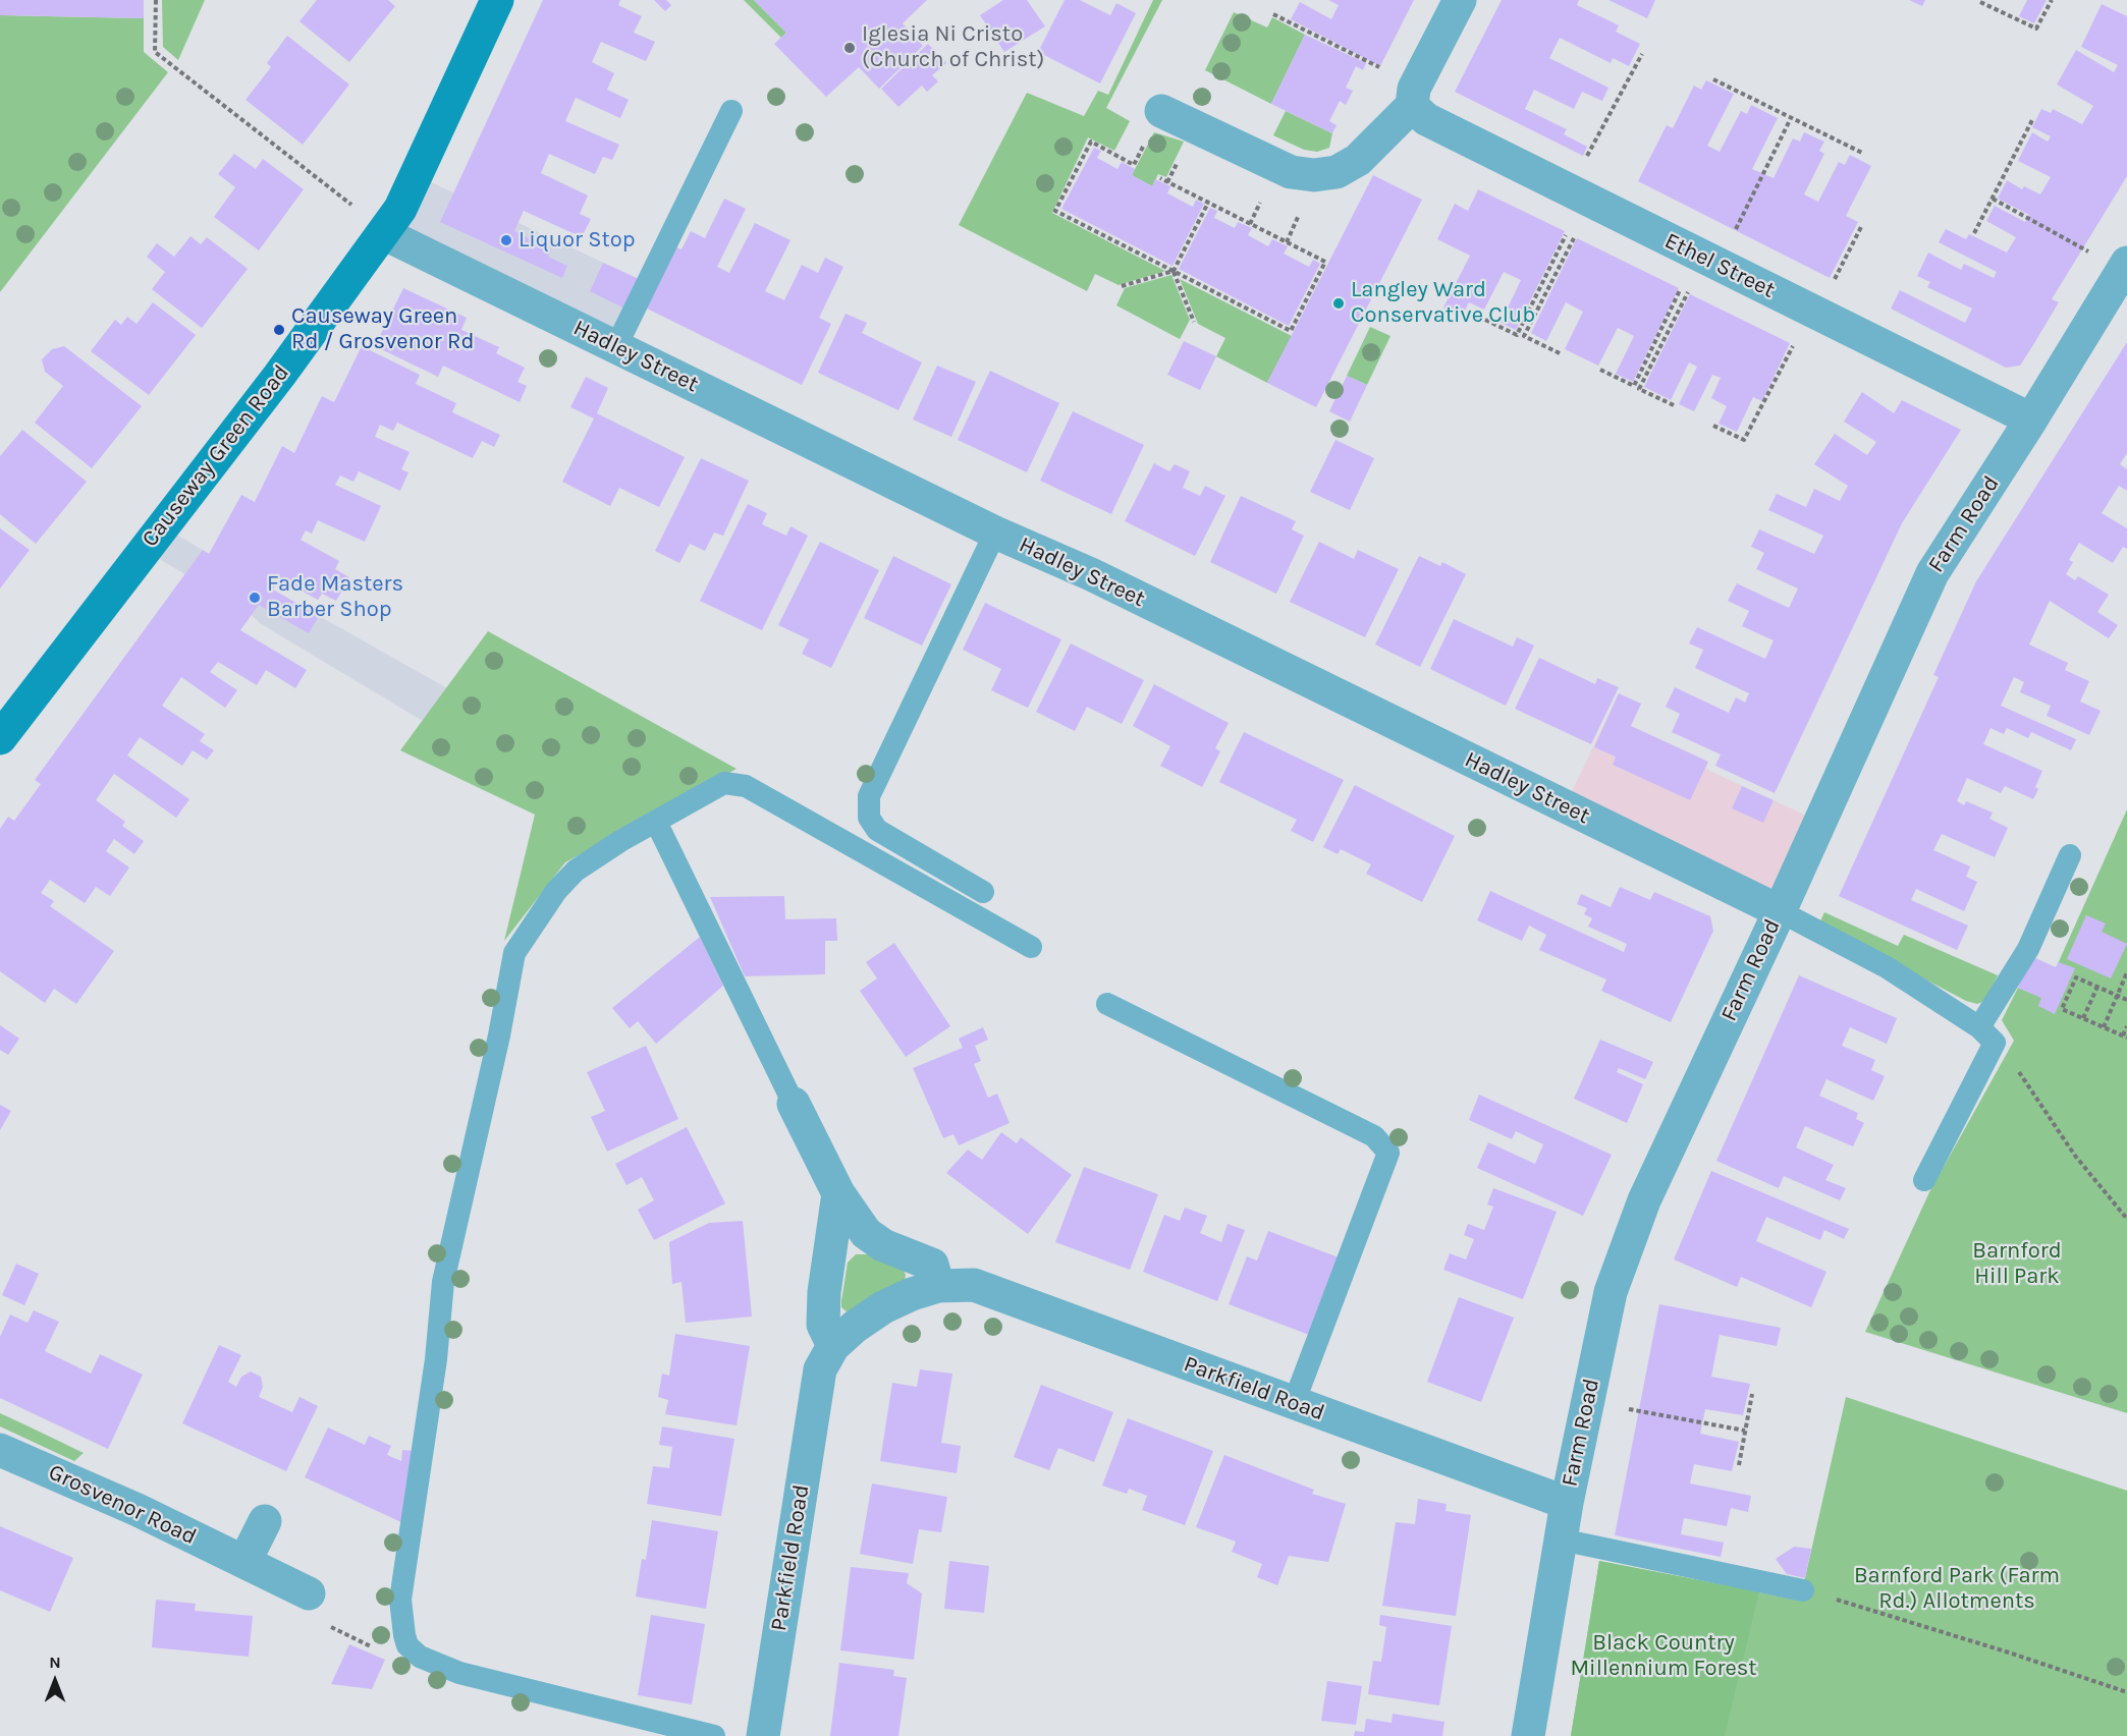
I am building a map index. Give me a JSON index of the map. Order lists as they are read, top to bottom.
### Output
{
  "streets": {
    "main road": ["Causeway Green Road"],
    "street": [
      "Ethel Street",
      "Hadley Street",
      "Farm Road",
      "Parkfield Road",
      "Grosvenor Road"
    ]
  },
  "crossings": [
    ["Ethel Street", "Farm Road"],
    ["Hadley Street", "Causeway Green Road"],
    ["Hadley Street", "Farm Road"],
    ["Farm Road", "Parkfield Road"]
  ],
  "parks": ["Barnford Hill Park", "Barnford Park (Farm Rd.) Allotments", "Black Country Millennium Forest"],
  "places": [
    "Iglesia Ni Cristo (Church of Christ)",
    "Liquor Stop",
    "Langley Ward Conservative Club",
    "Causeway Green Rd / Grosvenor Rd",
    "Fade Masters Barber Shop"
  ],
  "north": "top"
}
